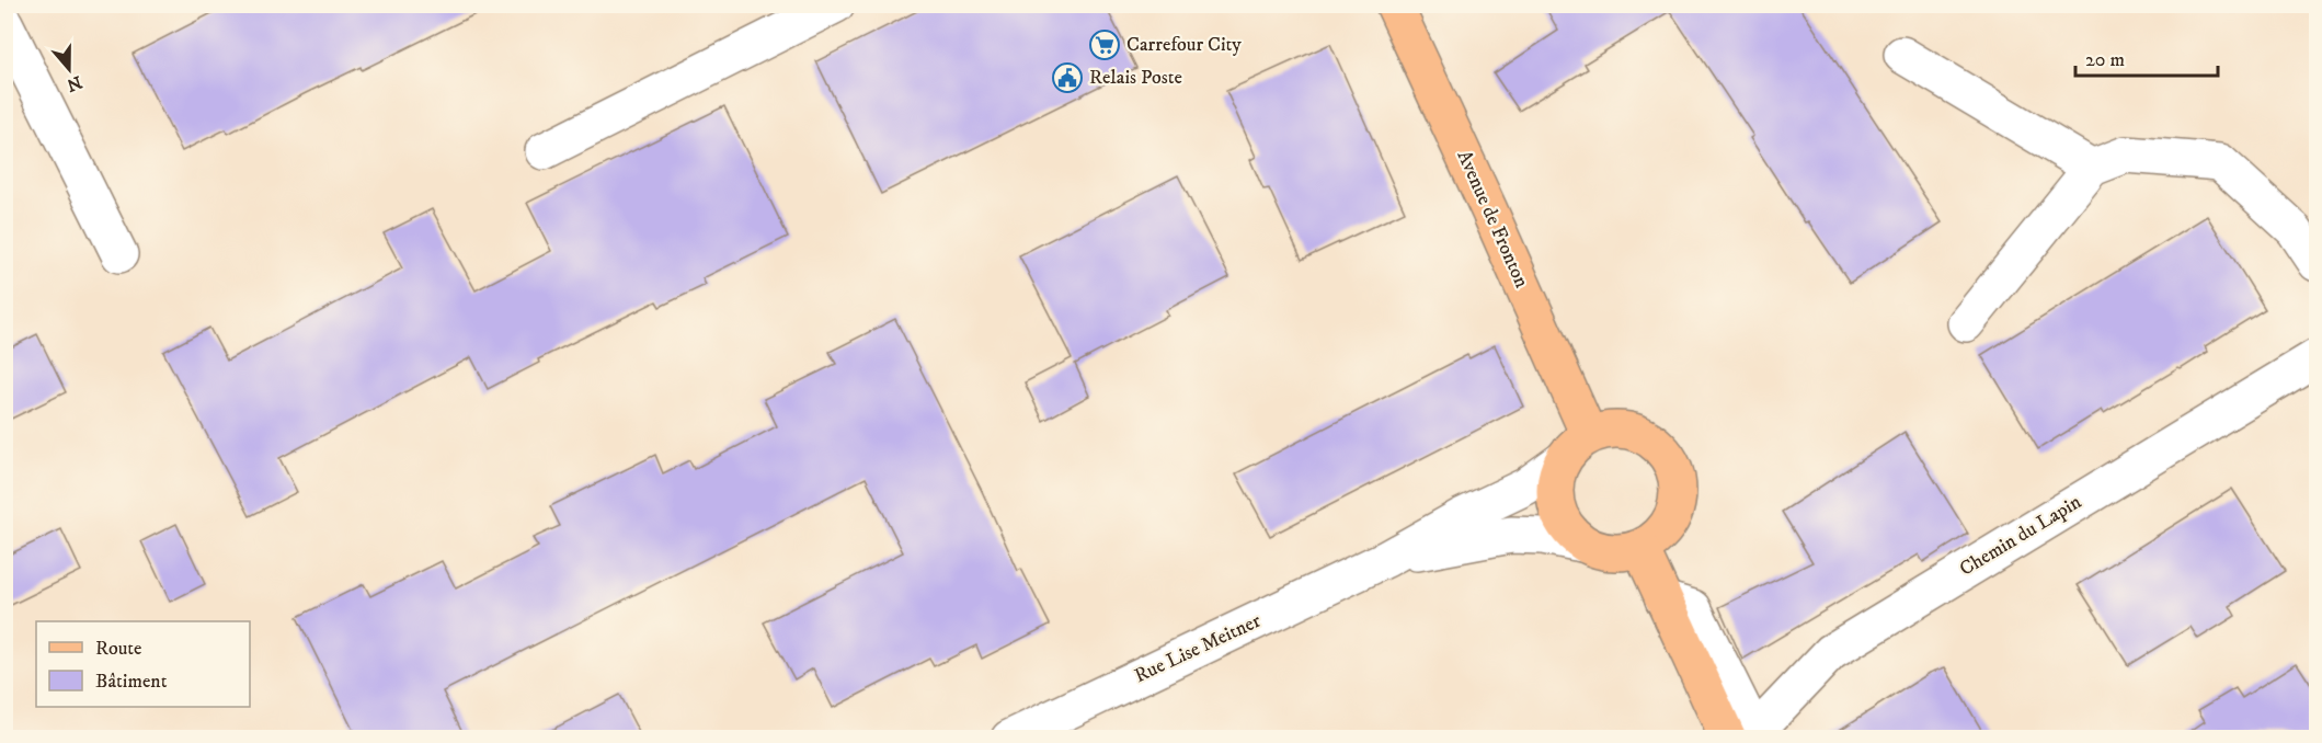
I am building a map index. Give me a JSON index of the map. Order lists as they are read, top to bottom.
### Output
{
  "streets": {
    "main road": ["Avenue de Fronton"],
    "street": ["Chemin du Lapin", "Rue Lise Meitner"]
  },
  "crossings": [
    ["Avenue de Fronton", "Rue Lise Meitner"]
  ],
  "places": {
    "supermarket": ["Carrefour City"],
    "public building": ["Relais Poste"]
  },
  "legend": ["Route", "Bâtiment"],
  "scale_bar": "20 m",
  "north": "bottom"
}
